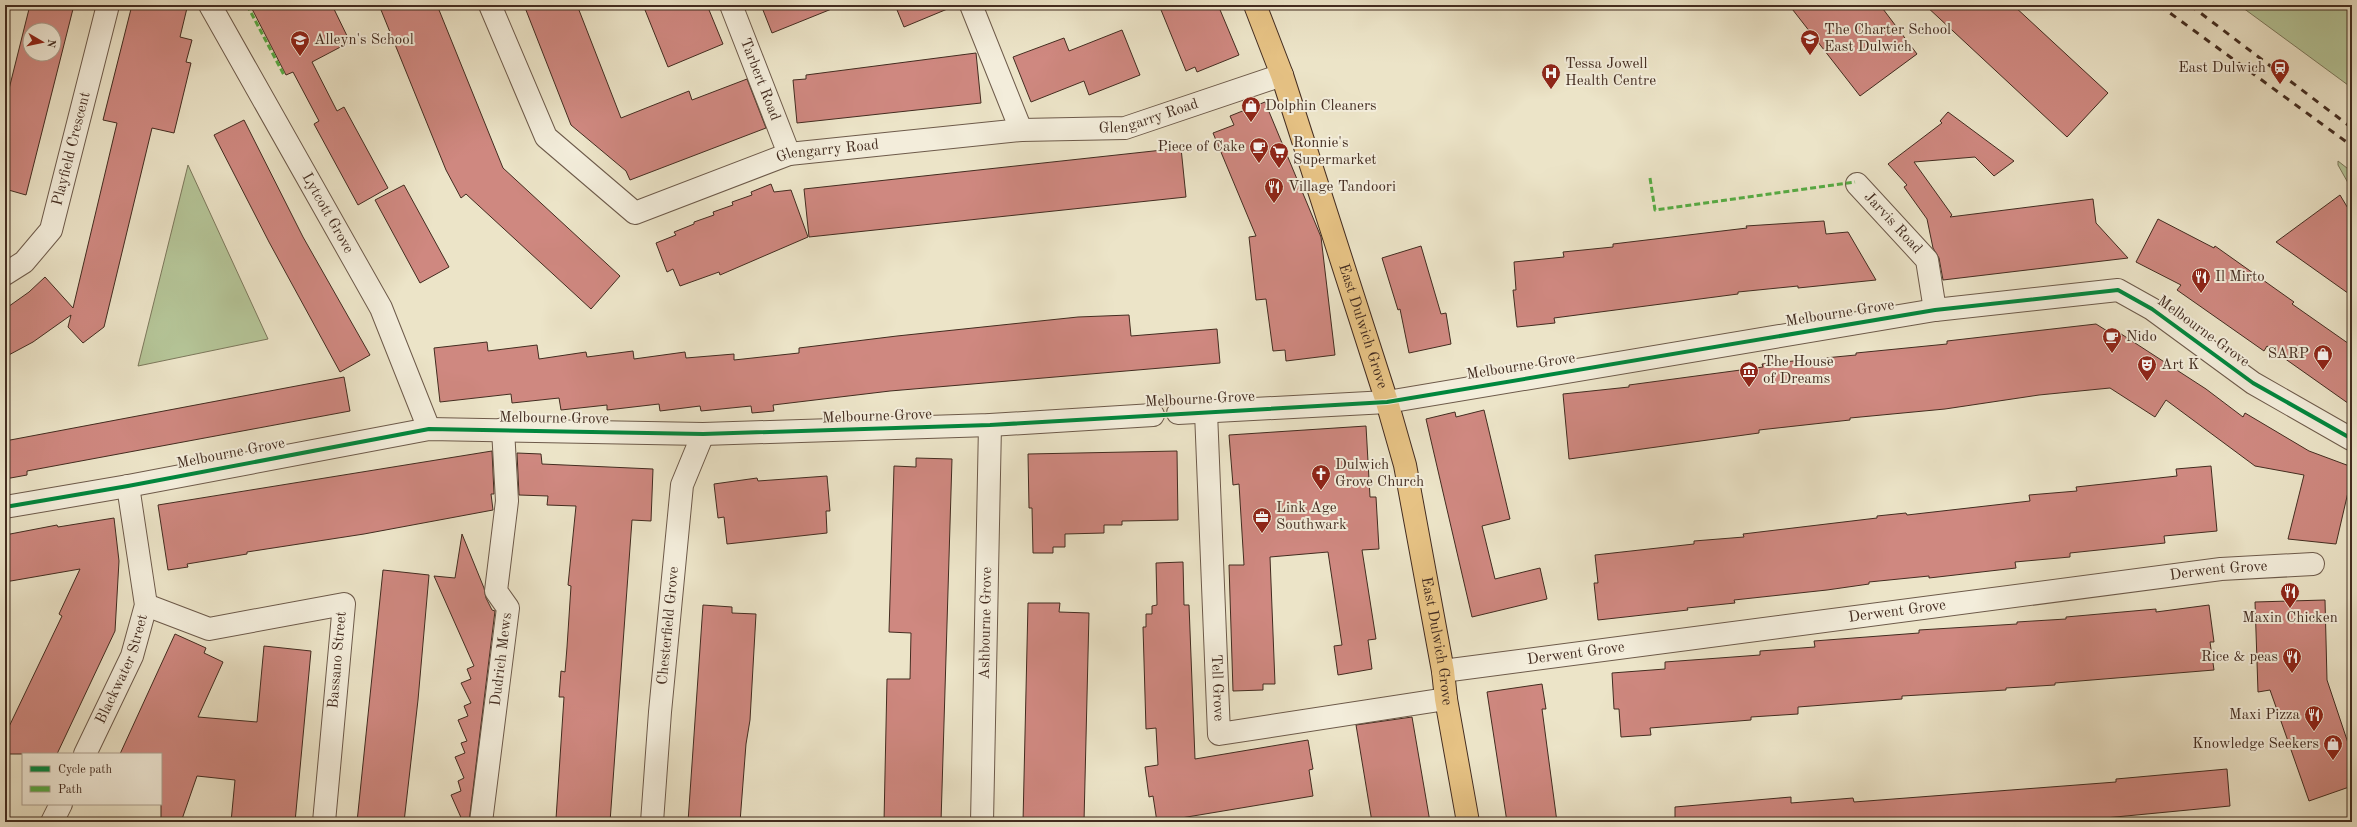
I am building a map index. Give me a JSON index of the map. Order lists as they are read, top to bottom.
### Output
{
  "streets": {
    "main road": ["East Dulwich Grove"],
    "street": [
      "Tarbert Road",
      "Glengarry Road",
      "Playfield Crescent",
      "Lytcott Grove",
      "Jarvis Road",
      "Melbourne Grove",
      "Derwent Grove",
      "Ashbourne Grove",
      "Chesterfield Grove",
      "Bassano Street",
      "Dudrich Mews",
      "Blackwater Street",
      "Tell Grove"
    ]
  },
  "crossings": [
    ["Tarbert Road", "Glengarry Road"],
    ["Glengarry Road", "East Dulwich Grove"],
    ["Lytcott Grove", "Melbourne Grove"],
    ["Jarvis Road", "Melbourne Grove"],
    ["Melbourne Grove", "East Dulwich Grove"],
    ["Melbourne Grove", "Ashbourne Grove"],
    ["Melbourne Grove", "Chesterfield Grove"],
    ["Melbourne Grove", "Dudrich Mews"],
    ["Melbourne Grove", "Blackwater Street"],
    ["Melbourne Grove", "Tell Grove"],
    ["East Dulwich Grove", "Derwent Grove"],
    ["East Dulwich Grove", "Tell Grove"],
    ["Bassano Street", "Blackwater Street"]
  ],
  "places": {
    "school or university": ["The Charter School East Dulwich", "Alleyn's School"],
    "station": ["East Dulwich"],
    "hospital": ["Tessa Jowell Health Centre"],
    "shop": ["Dolphin Cleaners", "SARP", "Knowledge Seekers"],
    "cafe": ["Piece of Cake", "Nido"],
    "supermarket": ["Ronnie's Supermarket"],
    "restaurant": [
      "Village Tandoori",
      "Il Mirto",
      "Maxin Chicken",
      "Rice & peas",
      "Maxi Pizza"
    ],
    "theatre": ["Art K"],
    "museum": ["The House of Dreams"],
    "church": ["Dulwich Grove Church"],
    "office": ["Link Age Southwark"]
  },
  "legend": ["Cycle path", "Path"],
  "north": "right"
}
